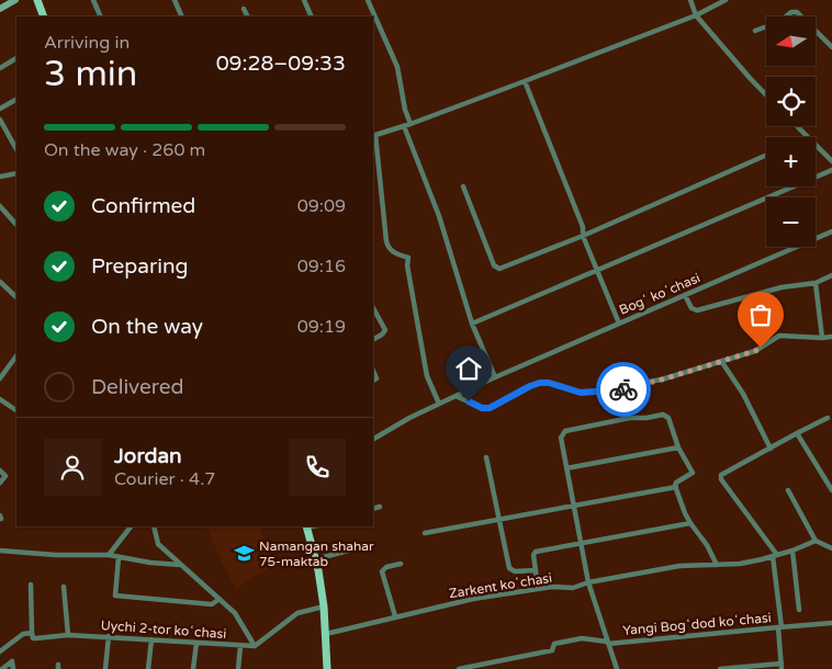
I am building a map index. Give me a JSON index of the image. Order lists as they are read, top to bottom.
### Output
{
  "streets": {
    "street": [
      "Bogʻ koʻchasi",
      "Zarkent koʻchasi",
      "Yangi Bogʻdod koʻchasi",
      "Uychi 2-tor koʻchasi"
    ]
  },
  "places": {
    "school or university": ["Namangan shahar 75-maktab"]
  },
  "north": "left",
  "page": {
    "map_buttons": ["+", "−"],
    "heading": ["3 min", "Arriving in", "09:28–09:33"],
    "panel": ["Jordan", "Courier · 4.7"],
    "bar": "On the way · 260 m",
    "list": [
      ["Confirmed", "09:09"],
      ["Preparing", "09:16"],
      ["On the way", "09:19"],
      "Delivered"
    ]
  }
}
